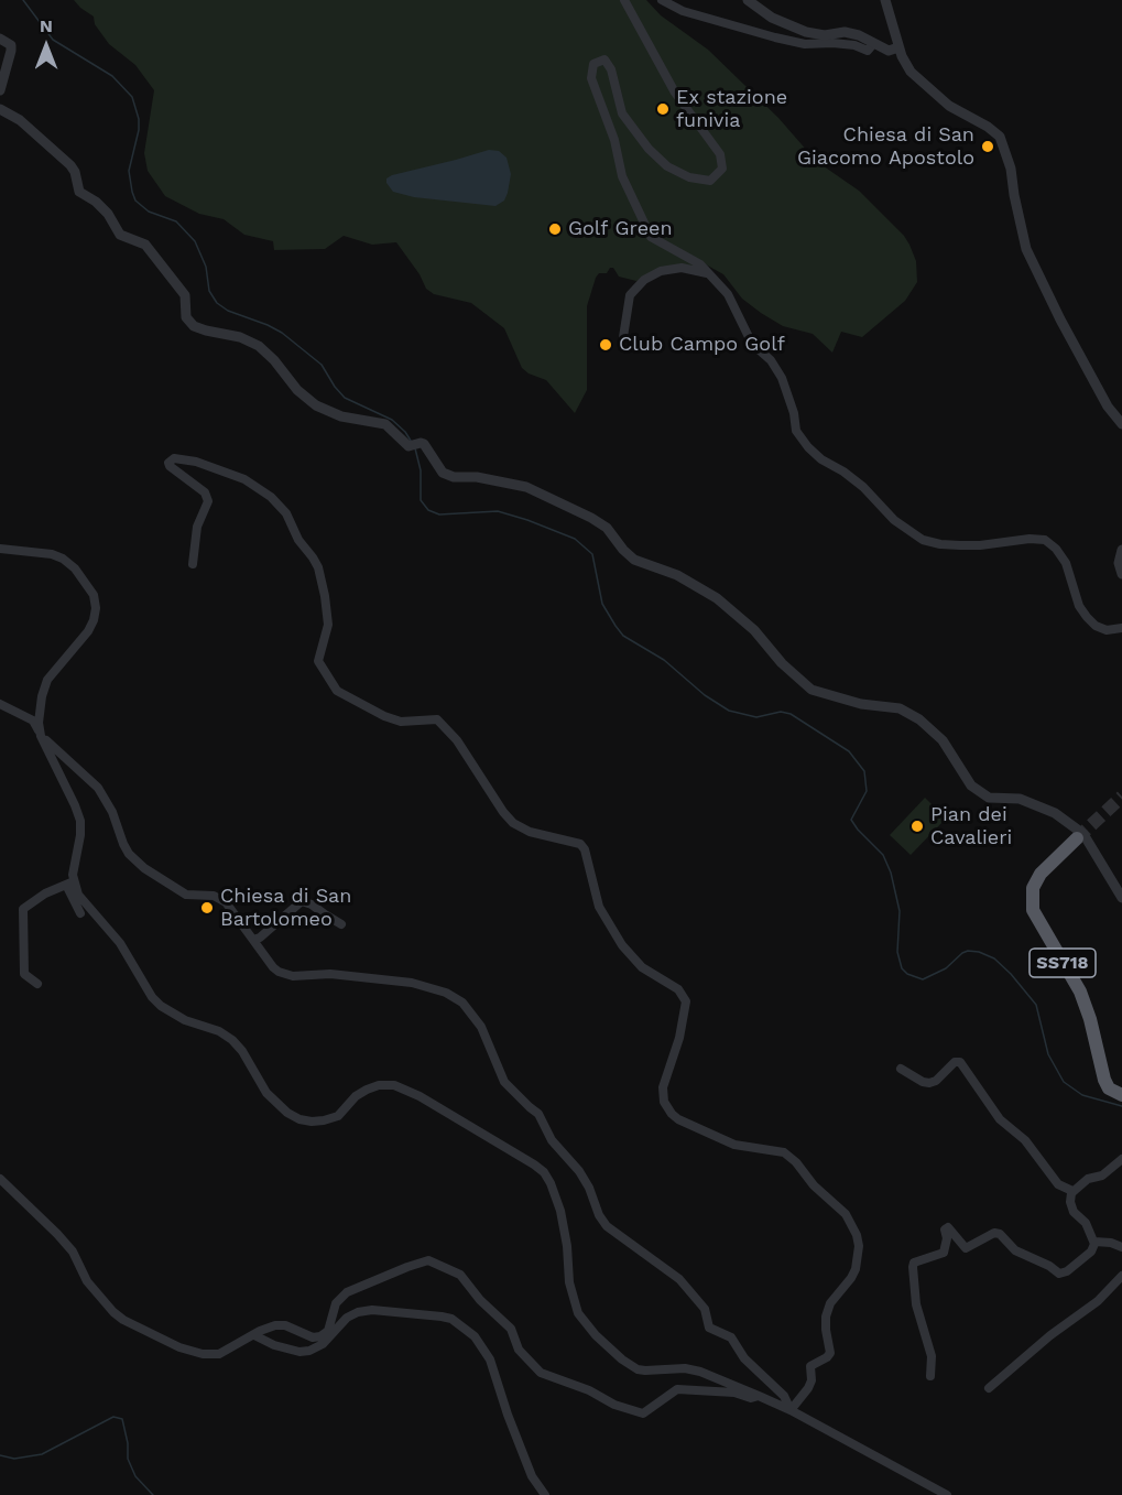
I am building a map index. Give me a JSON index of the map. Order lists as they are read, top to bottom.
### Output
{
  "streets": {
    "highway": ["SS718"]
  },
  "places": [
    "Ex stazione funivia",
    "Chiesa di San Giacomo Apostolo",
    "Golf Green",
    "Club Campo Golf",
    "Pian dei Cavalieri",
    "Chiesa di San Bartolomeo"
  ],
  "north": "top"
}
